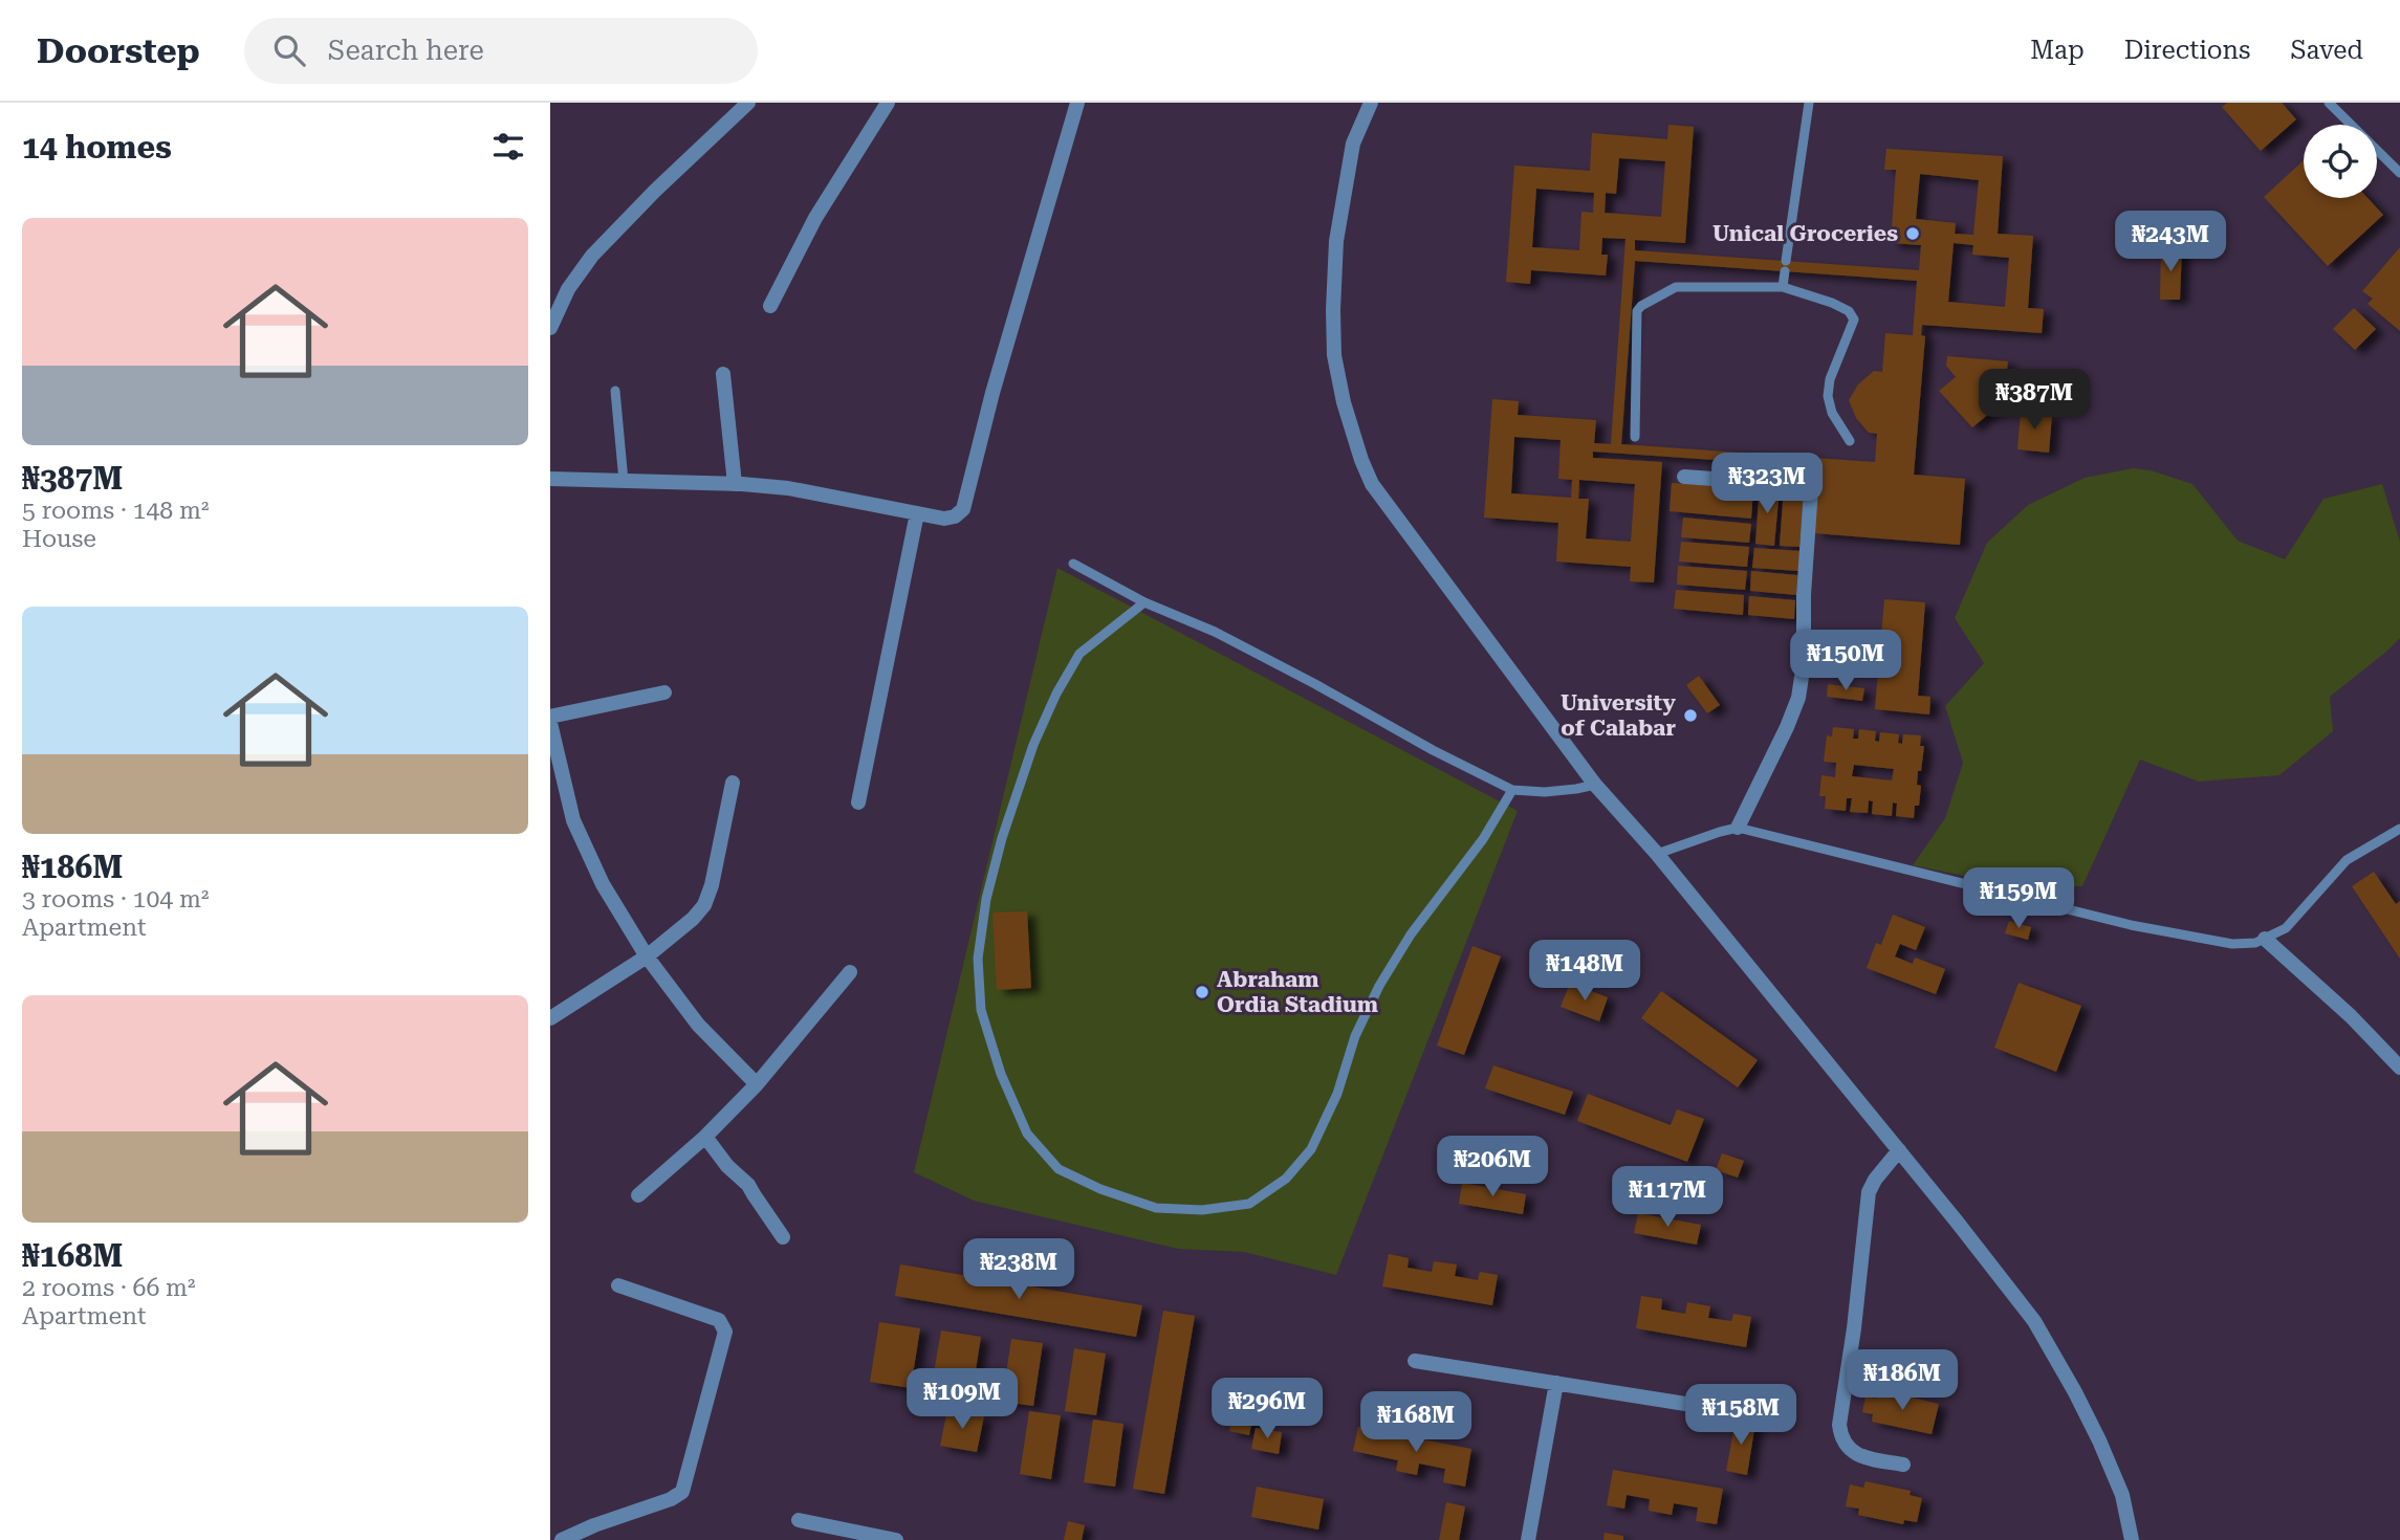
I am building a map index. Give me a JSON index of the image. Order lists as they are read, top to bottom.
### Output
{
  "places": ["Unical Groceries", "University of Calabar", "Abraham Ordia Stadium"],
  "page": {
    "header": "Doorstep",
    "search": "Search here",
    "nav": ["Map", "Directions", "Saved"],
    "heading": "14 homes",
    "list": [
      {
        "name": "₦387M",
        "note": "5 rooms · 148 m² · House"
      },
      {
        "name": "₦186M",
        "note": "3 rooms · 104 m² · Apartment"
      },
      {
        "name": "₦168M",
        "note": "2 rooms · 66 m² · Apartment"
      }
    ],
    "price": [
      "₦243M",
      "₦387M",
      "₦323M",
      "₦150M",
      "₦159M",
      "₦148M",
      "₦206M",
      "₦117M",
      "₦238M",
      "₦186M",
      "₦109M",
      "₦296M",
      "₦158M",
      "₦168M"
    ]
  }
}
